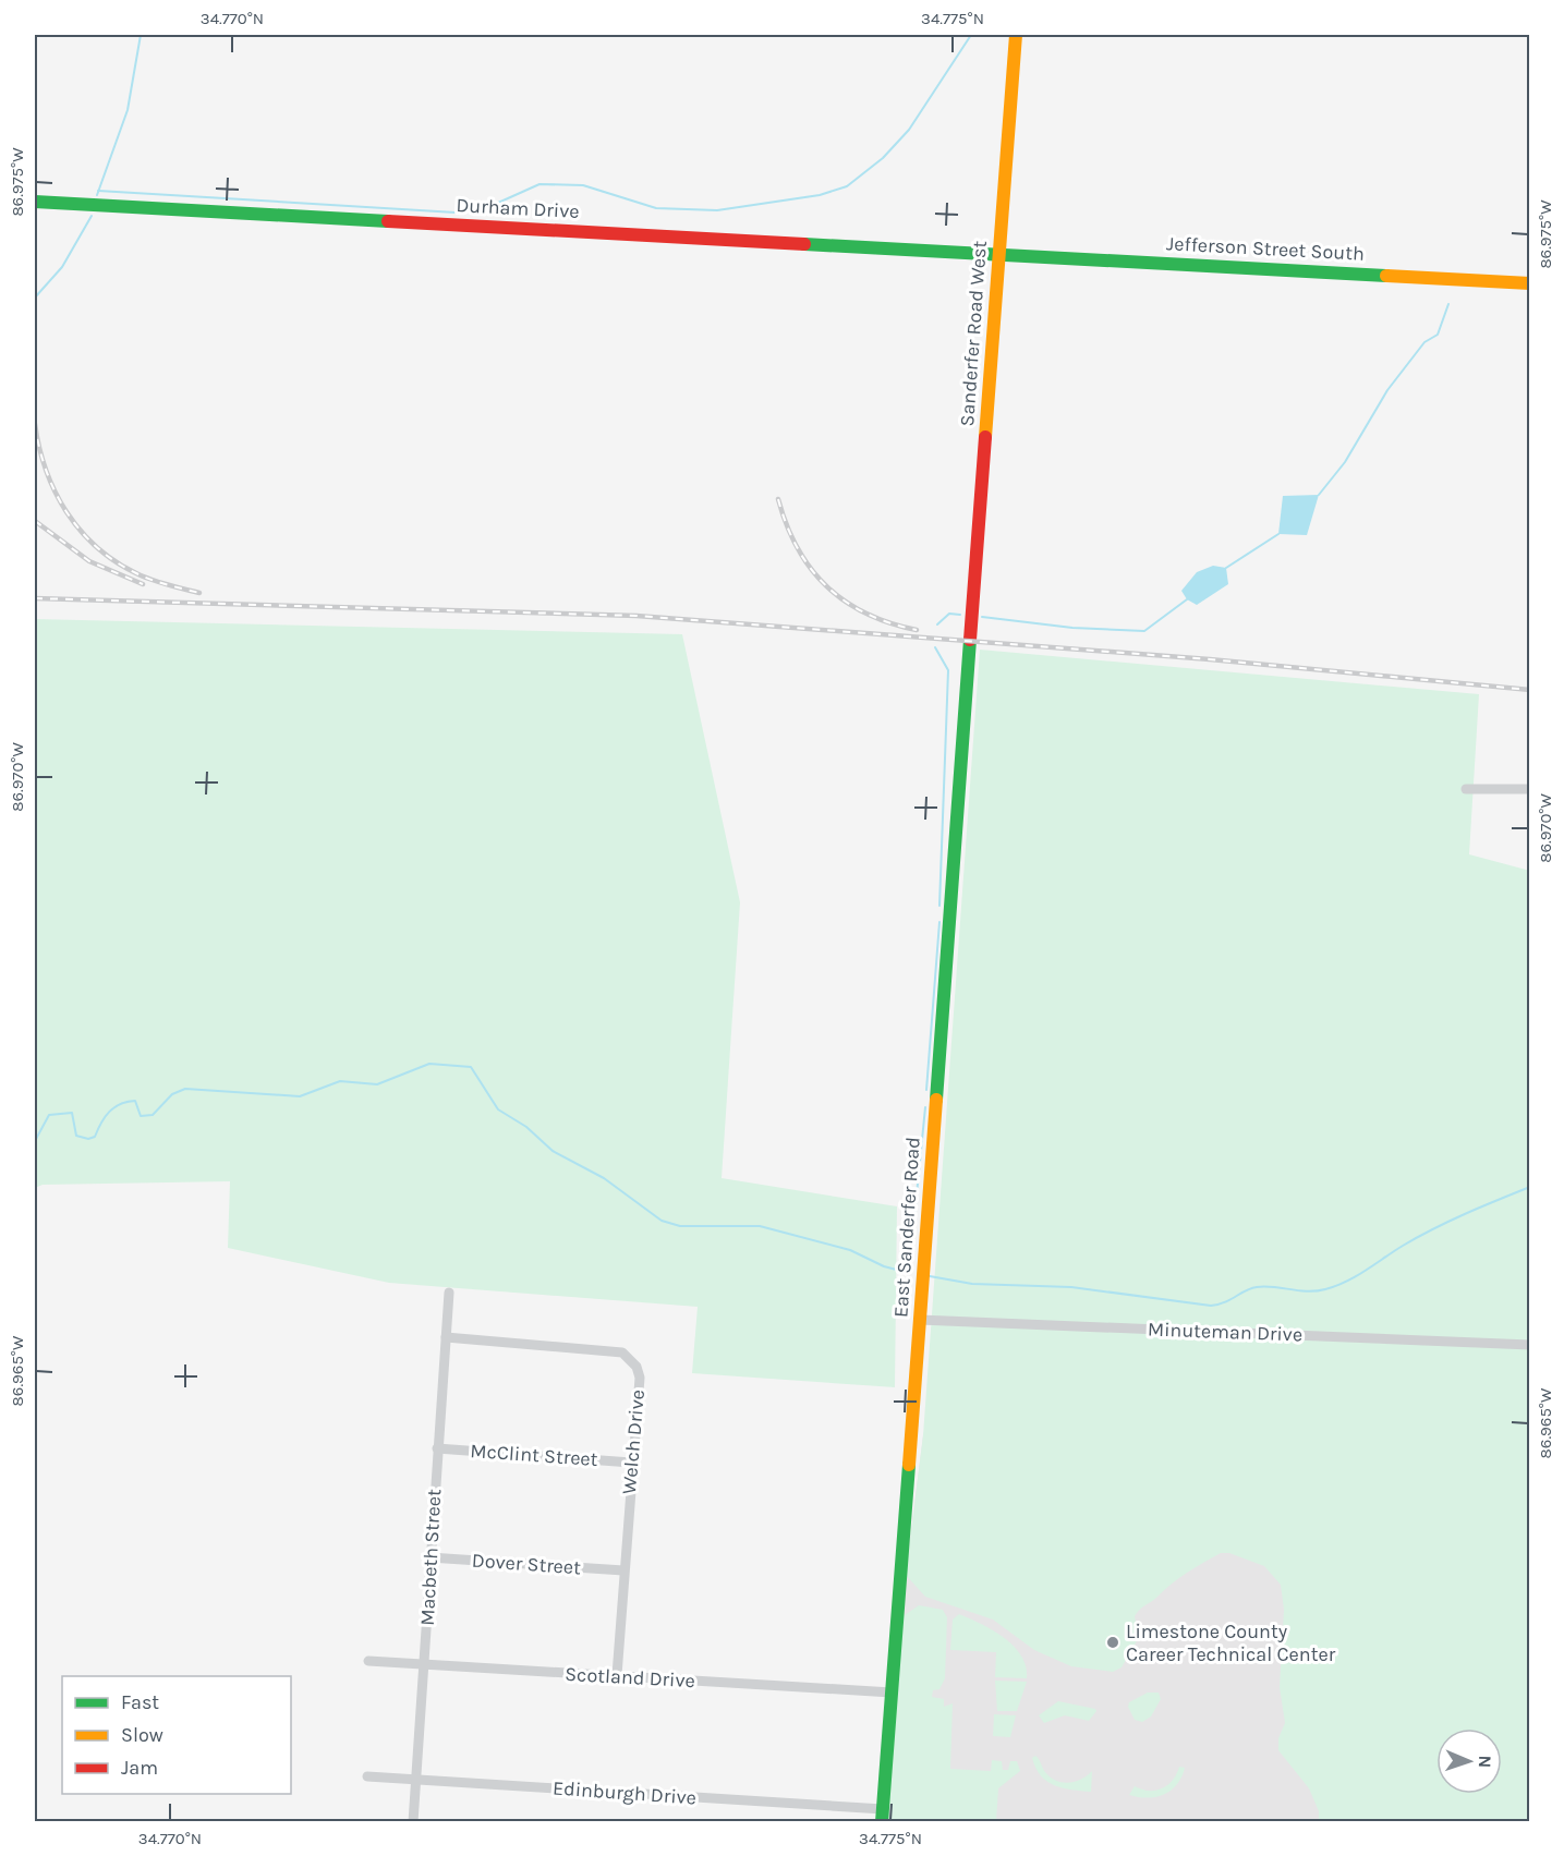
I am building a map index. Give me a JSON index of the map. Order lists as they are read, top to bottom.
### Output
{
  "streets": {
    "street": [
      "Durham Drive",
      "Jefferson Street South",
      "Sanderfer Road West",
      "East Sanderfer Road",
      "Minuteman Drive",
      "Welch Drive",
      "McClint Street",
      "Macbeth Street",
      "Dover Street",
      "Scotland Drive",
      "Edinburgh Drive"
    ]
  },
  "crossings": [
    ["Durham Drive", "Jefferson Street South"],
    ["Durham Drive", "Sanderfer Road West"],
    ["Jefferson Street South", "Sanderfer Road West"],
    ["Sanderfer Road West", "East Sanderfer Road"],
    ["East Sanderfer Road", "Minuteman Drive"],
    ["East Sanderfer Road", "Scotland Drive"],
    ["East Sanderfer Road", "Edinburgh Drive"],
    ["Welch Drive", "McClint Street"],
    ["Welch Drive", "Macbeth Street"],
    ["Welch Drive", "Dover Street"],
    ["Welch Drive", "Scotland Drive"],
    ["McClint Street", "Macbeth Street"],
    ["Macbeth Street", "Dover Street"],
    ["Macbeth Street", "Scotland Drive"],
    ["Macbeth Street", "Edinburgh Drive"]
  ],
  "places": ["Limestone County Career Technical Center"],
  "legend": ["Fast", "Slow", "Jam"],
  "north": "right",
  "coordinates": [
    "34.770°N",
    "34.775°N",
    "86.975°W",
    "86.970°W",
    "86.965°W"
  ]
}
